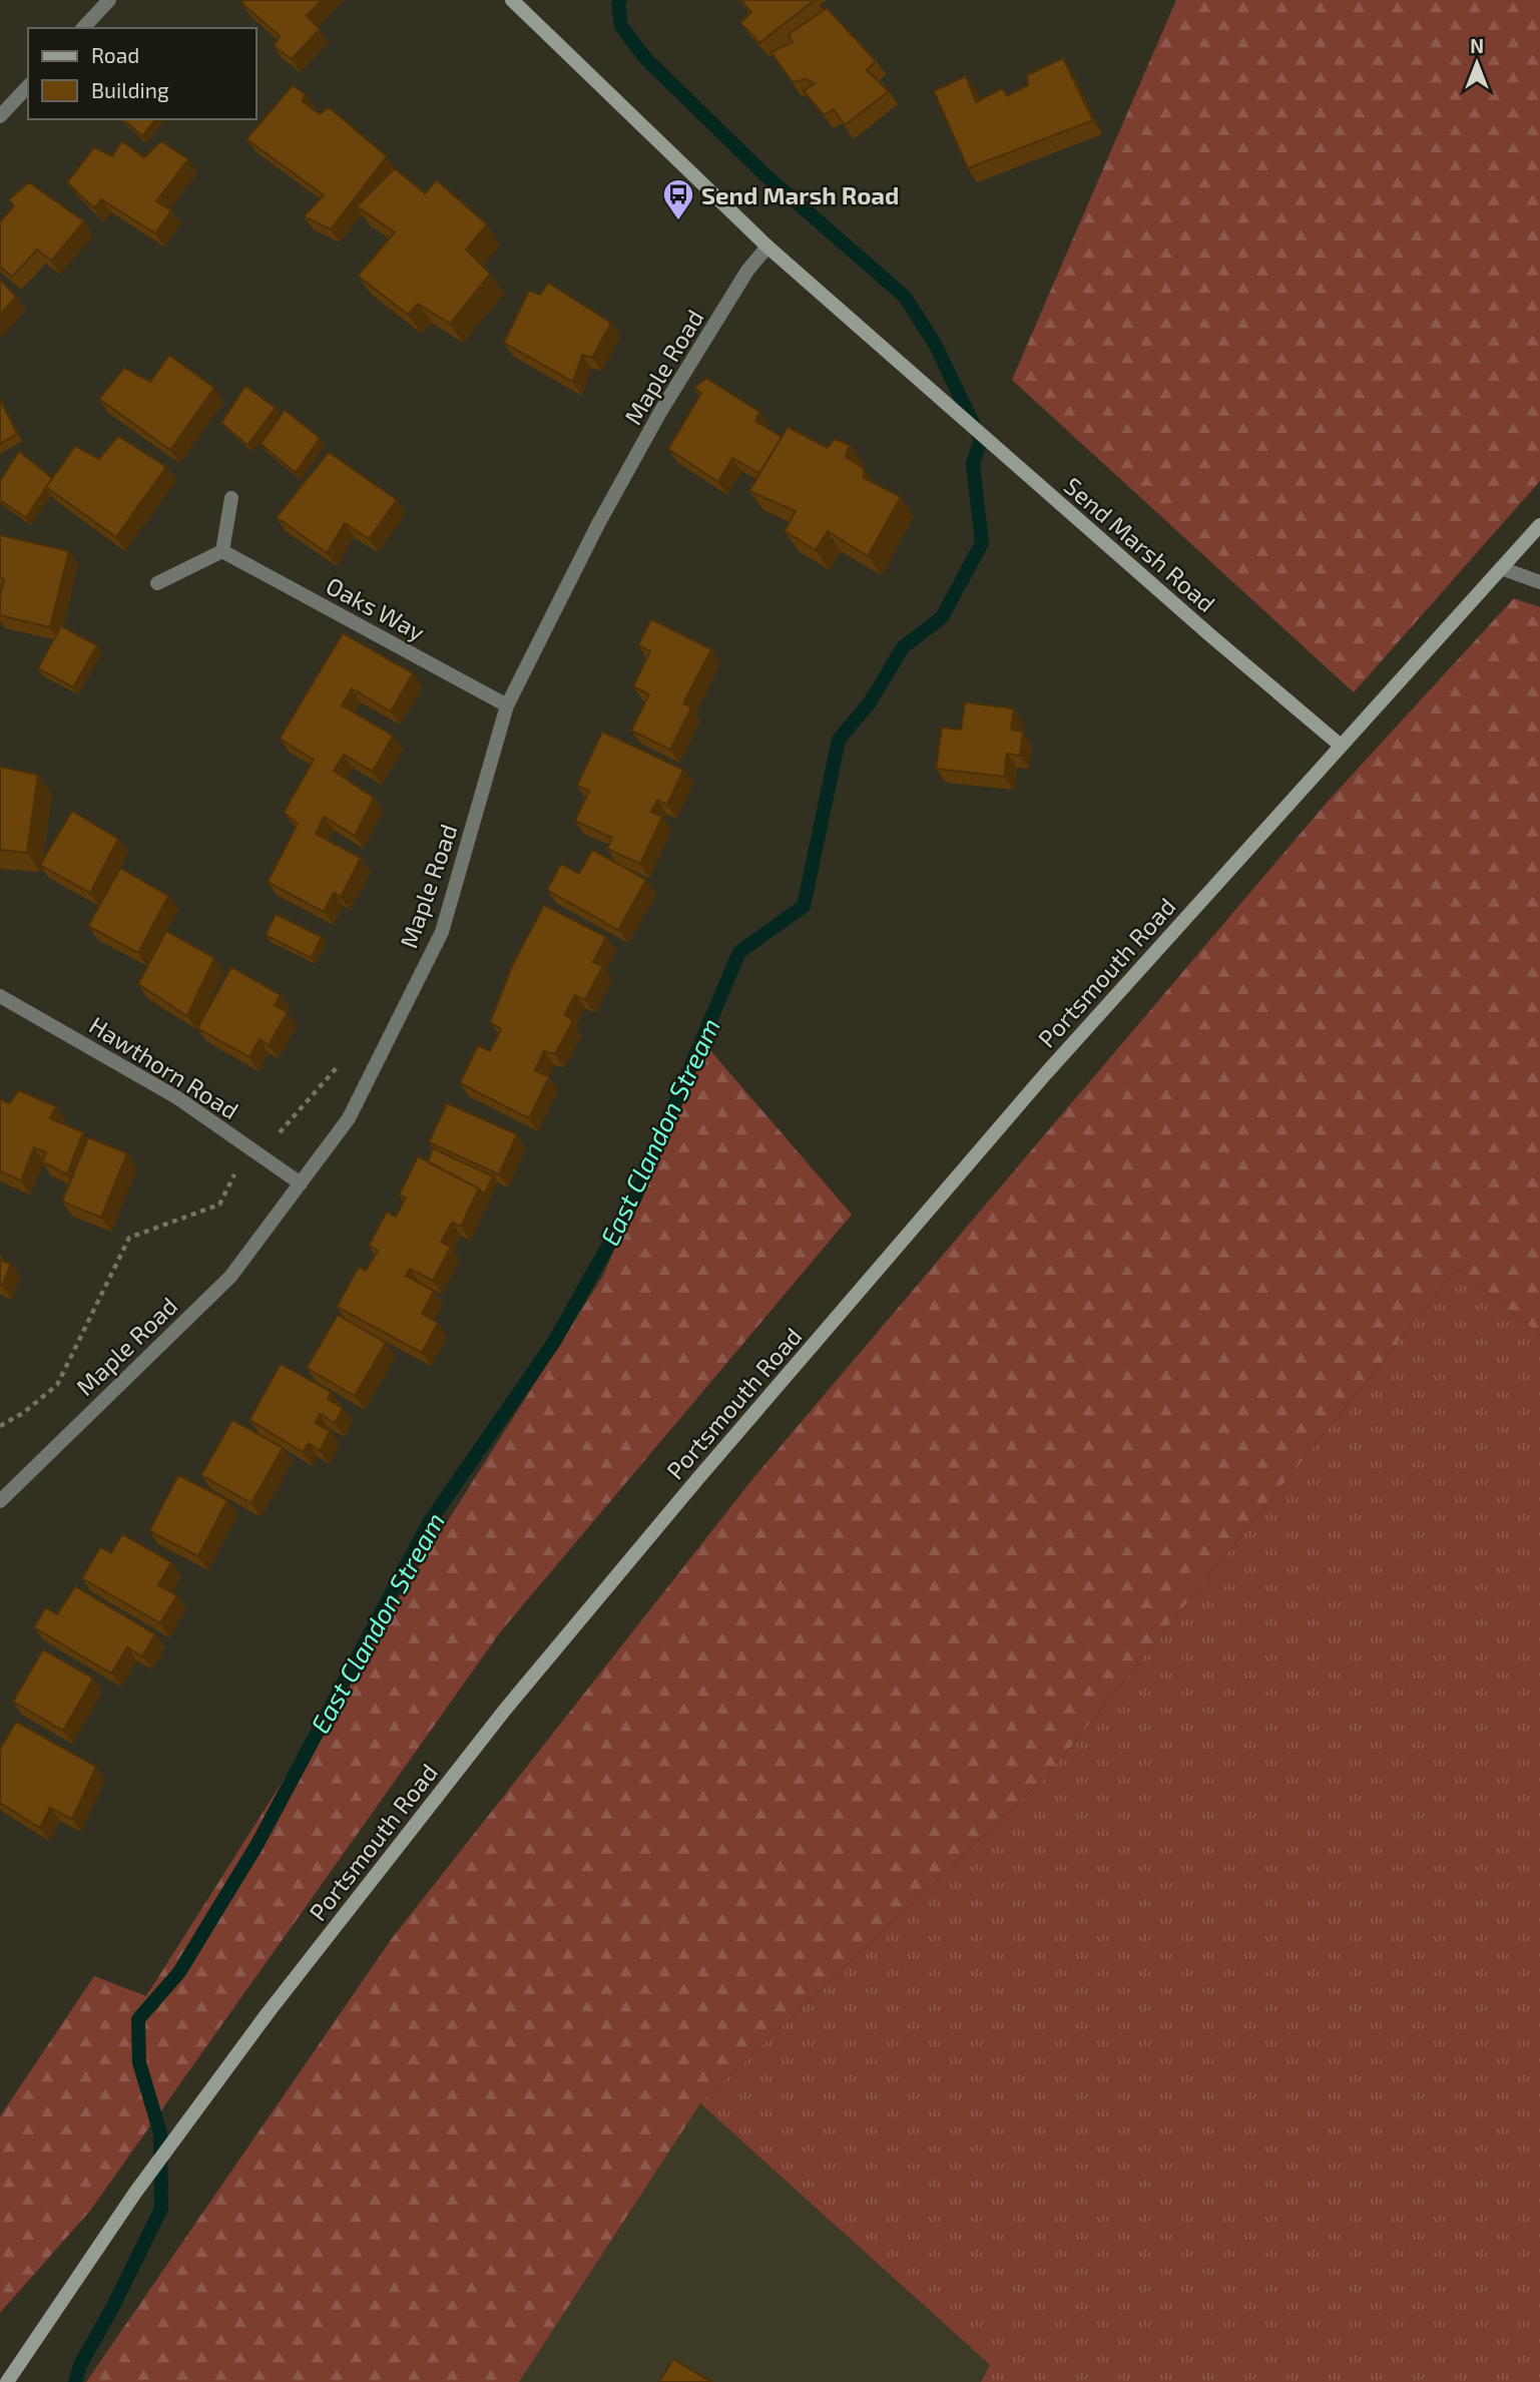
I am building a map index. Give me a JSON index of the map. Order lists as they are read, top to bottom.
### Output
{
  "streets": {
    "main road": ["Send Marsh Road", "Portsmouth Road"],
    "street": ["Maple Road", "Oaks Way", "Hawthorn Road"]
  },
  "crossings": [
    ["Maple Road", "Send Marsh Road"],
    ["Maple Road", "Oaks Way"],
    ["Maple Road", "Hawthorn Road"],
    ["Send Marsh Road", "Portsmouth Road"]
  ],
  "water": ["East Clandon Stream"],
  "places": {
    "bus stop": ["Send Marsh Road"]
  },
  "legend": ["Road", "Building"],
  "north": "top"
}
